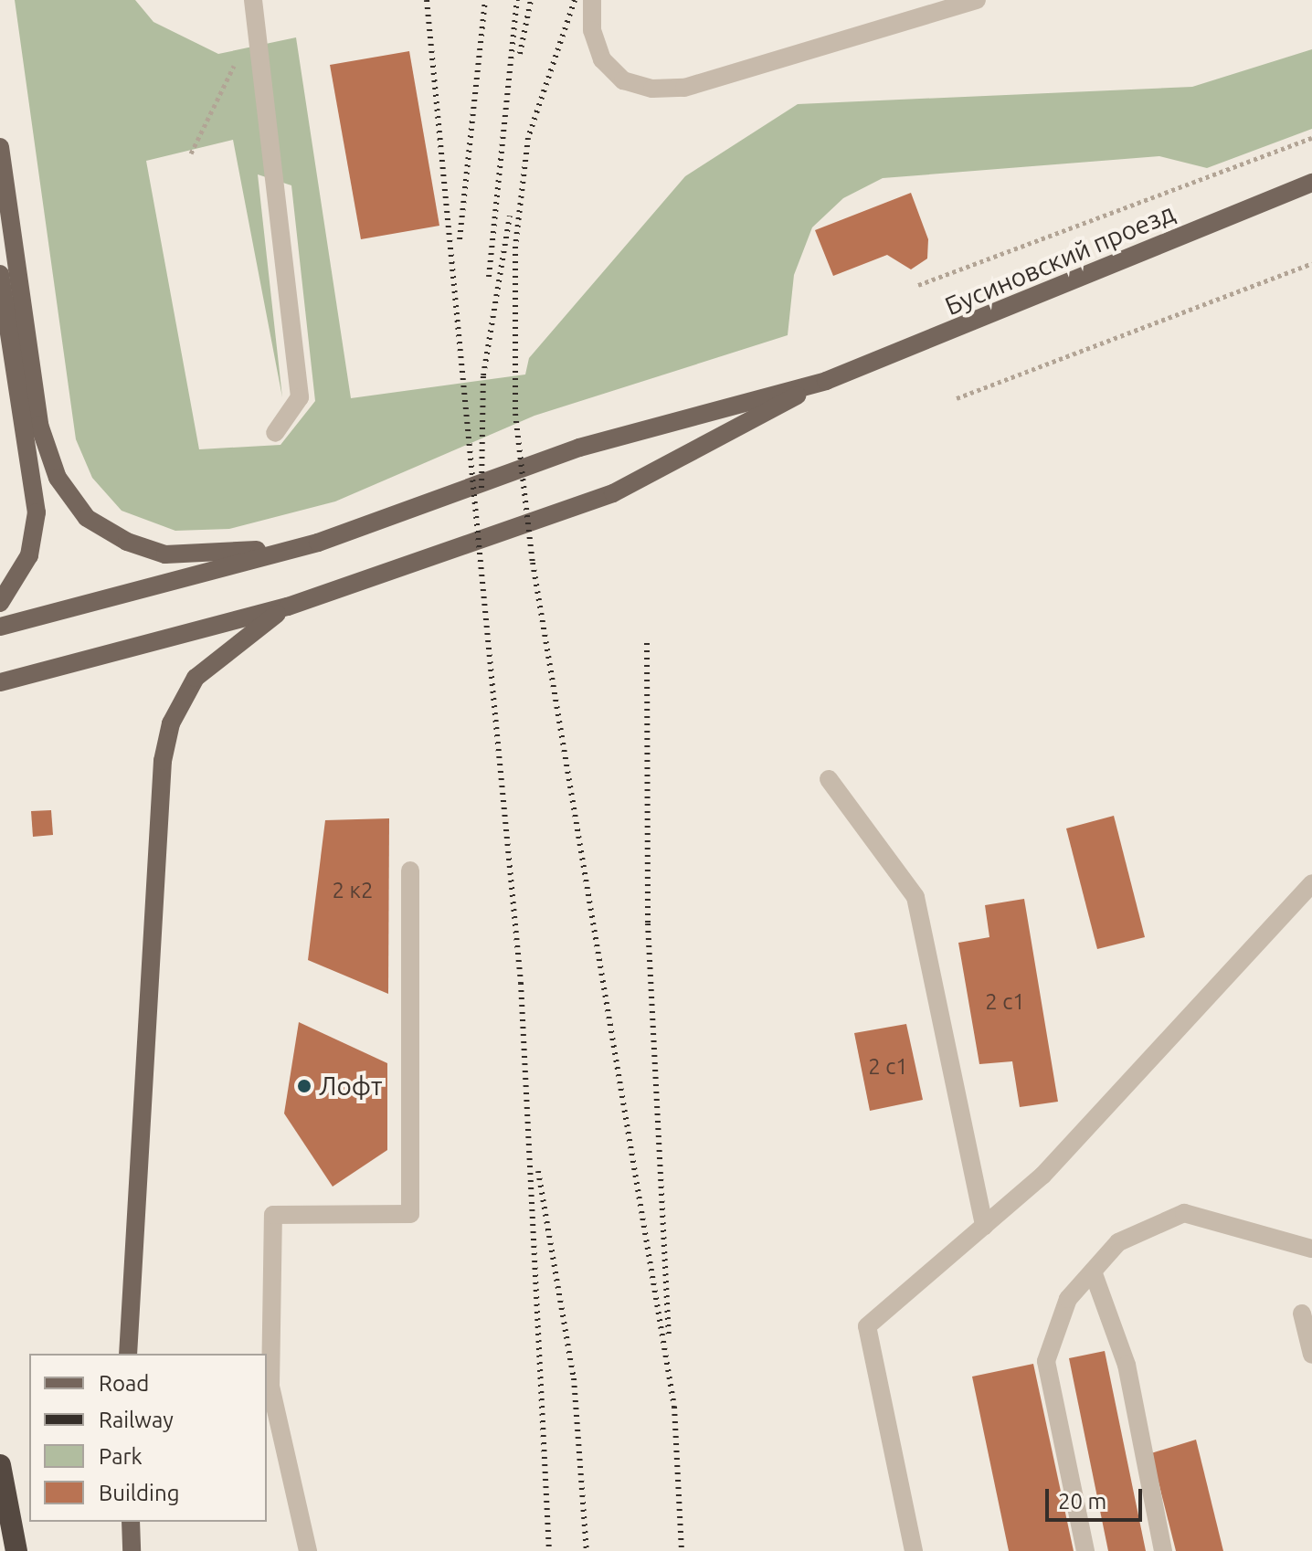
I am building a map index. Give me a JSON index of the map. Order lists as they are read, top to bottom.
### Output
{
  "streets": {
    "main road": ["Бусиновский проезд"]
  },
  "places": ["Лофт"],
  "house_numbers": ["2 к2", "2 с1", "2 с1"],
  "legend": [
    "Road",
    "Railway",
    "Park",
    "Building"
  ],
  "scale_bar": "20 m"
}
